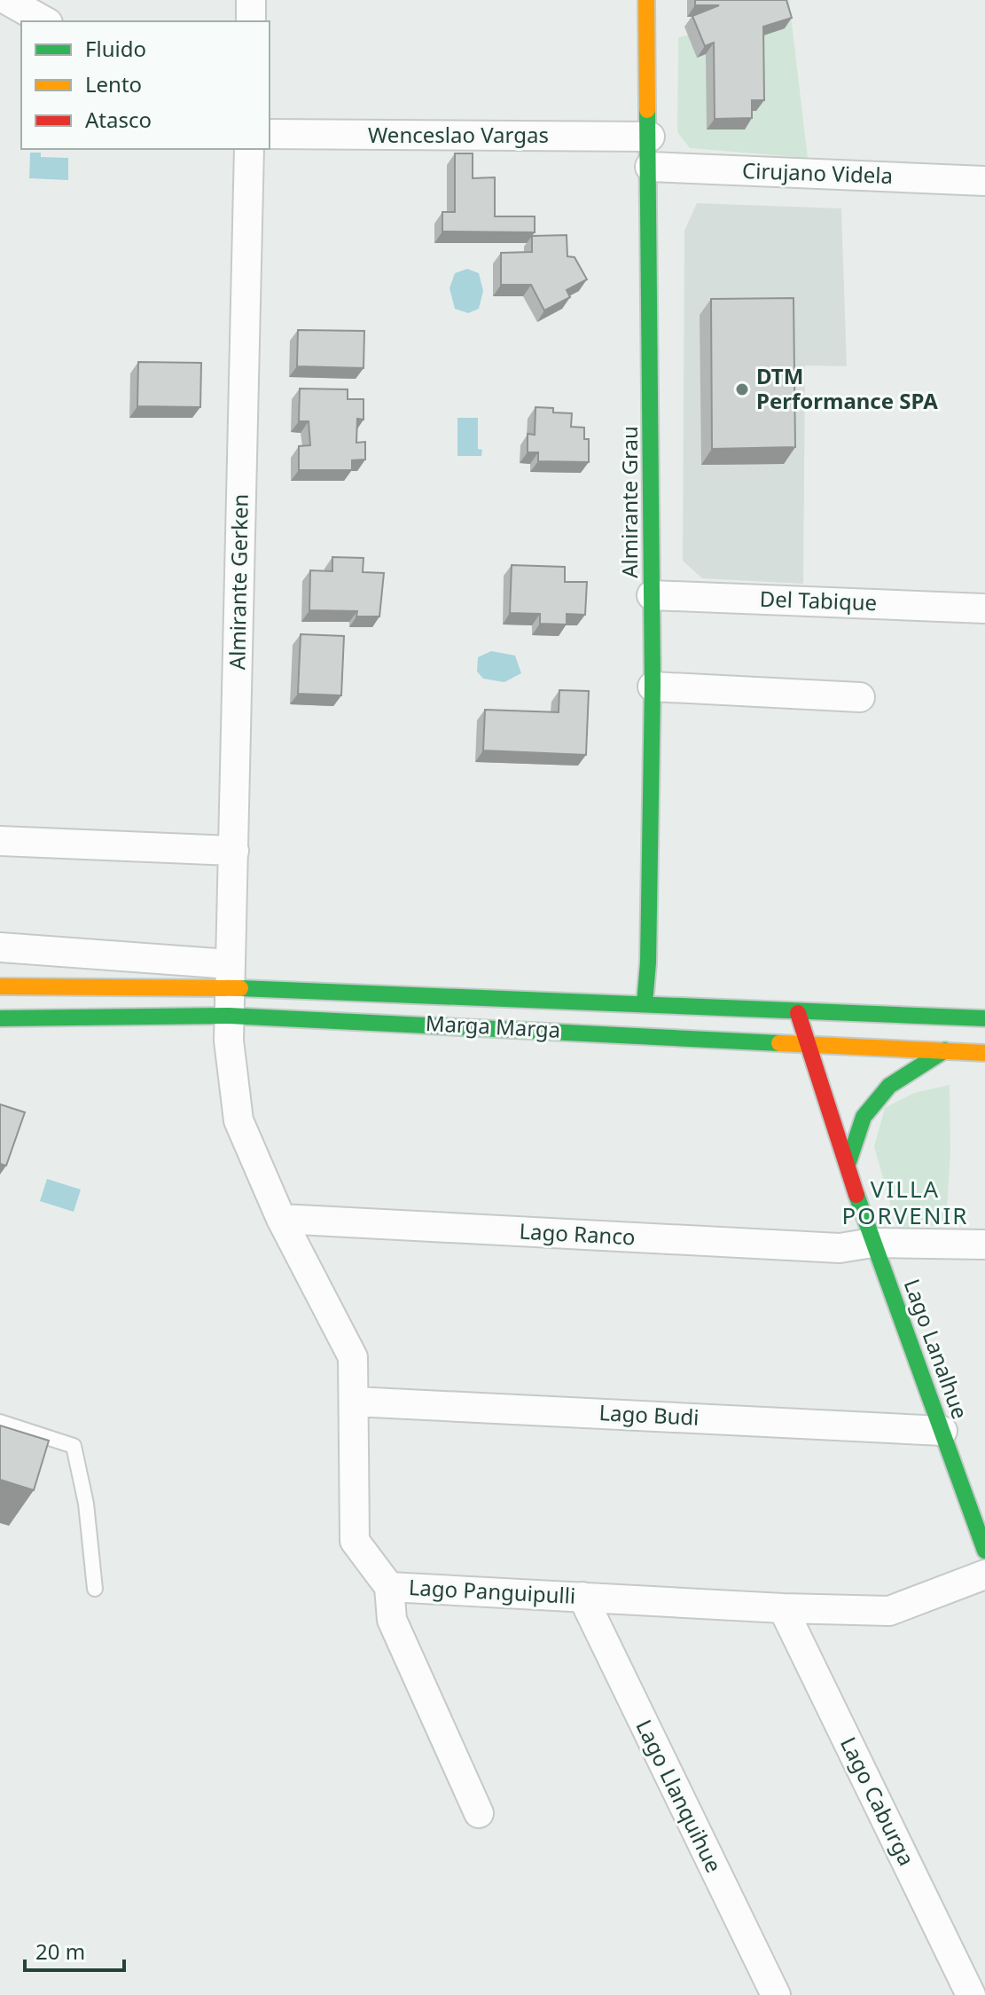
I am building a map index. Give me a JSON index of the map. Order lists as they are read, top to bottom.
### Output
{
  "streets": {
    "main road": ["Almirante Grau", "Marga Marga", "Lago Lanalhue"],
    "street": [
      "Wenceslao Vargas",
      "Cirujano Videla",
      "Almirante Gerken",
      "Del Tabique",
      "Lago Ranco",
      "Lago Budi",
      "Lago Panguipulli",
      "Lago Llanquihue",
      "Lago Caburga"
    ]
  },
  "crossings": [
    ["Wenceslao Vargas", "Almirante Grau"],
    ["Cirujano Videla", "Almirante Grau"],
    ["Almirante Grau", "Del Tabique"],
    ["Almirante Grau", "Marga Marga"],
    ["Almirante Gerken", "Marga Marga"],
    ["Almirante Gerken", "Lago Panguipulli"],
    ["Marga Marga", "Lago Lanalhue"],
    ["Marga Marga", "Lago Panguipulli"],
    ["Lago Ranco", "Lago Lanalhue"],
    ["Lago Ranco", "Lago Panguipulli"],
    ["Lago Lanalhue", "Lago Budi"],
    ["Lago Budi", "Lago Panguipulli"],
    ["Lago Panguipulli", "Lago Llanquihue"],
    ["Lago Panguipulli", "Lago Caburga"]
  ],
  "districts": ["VILLA PORVENIR"],
  "places": ["DTM Performance SPA"],
  "legend": ["Fluido", "Lento", "Atasco"],
  "scale_bar": "20 m"
}
